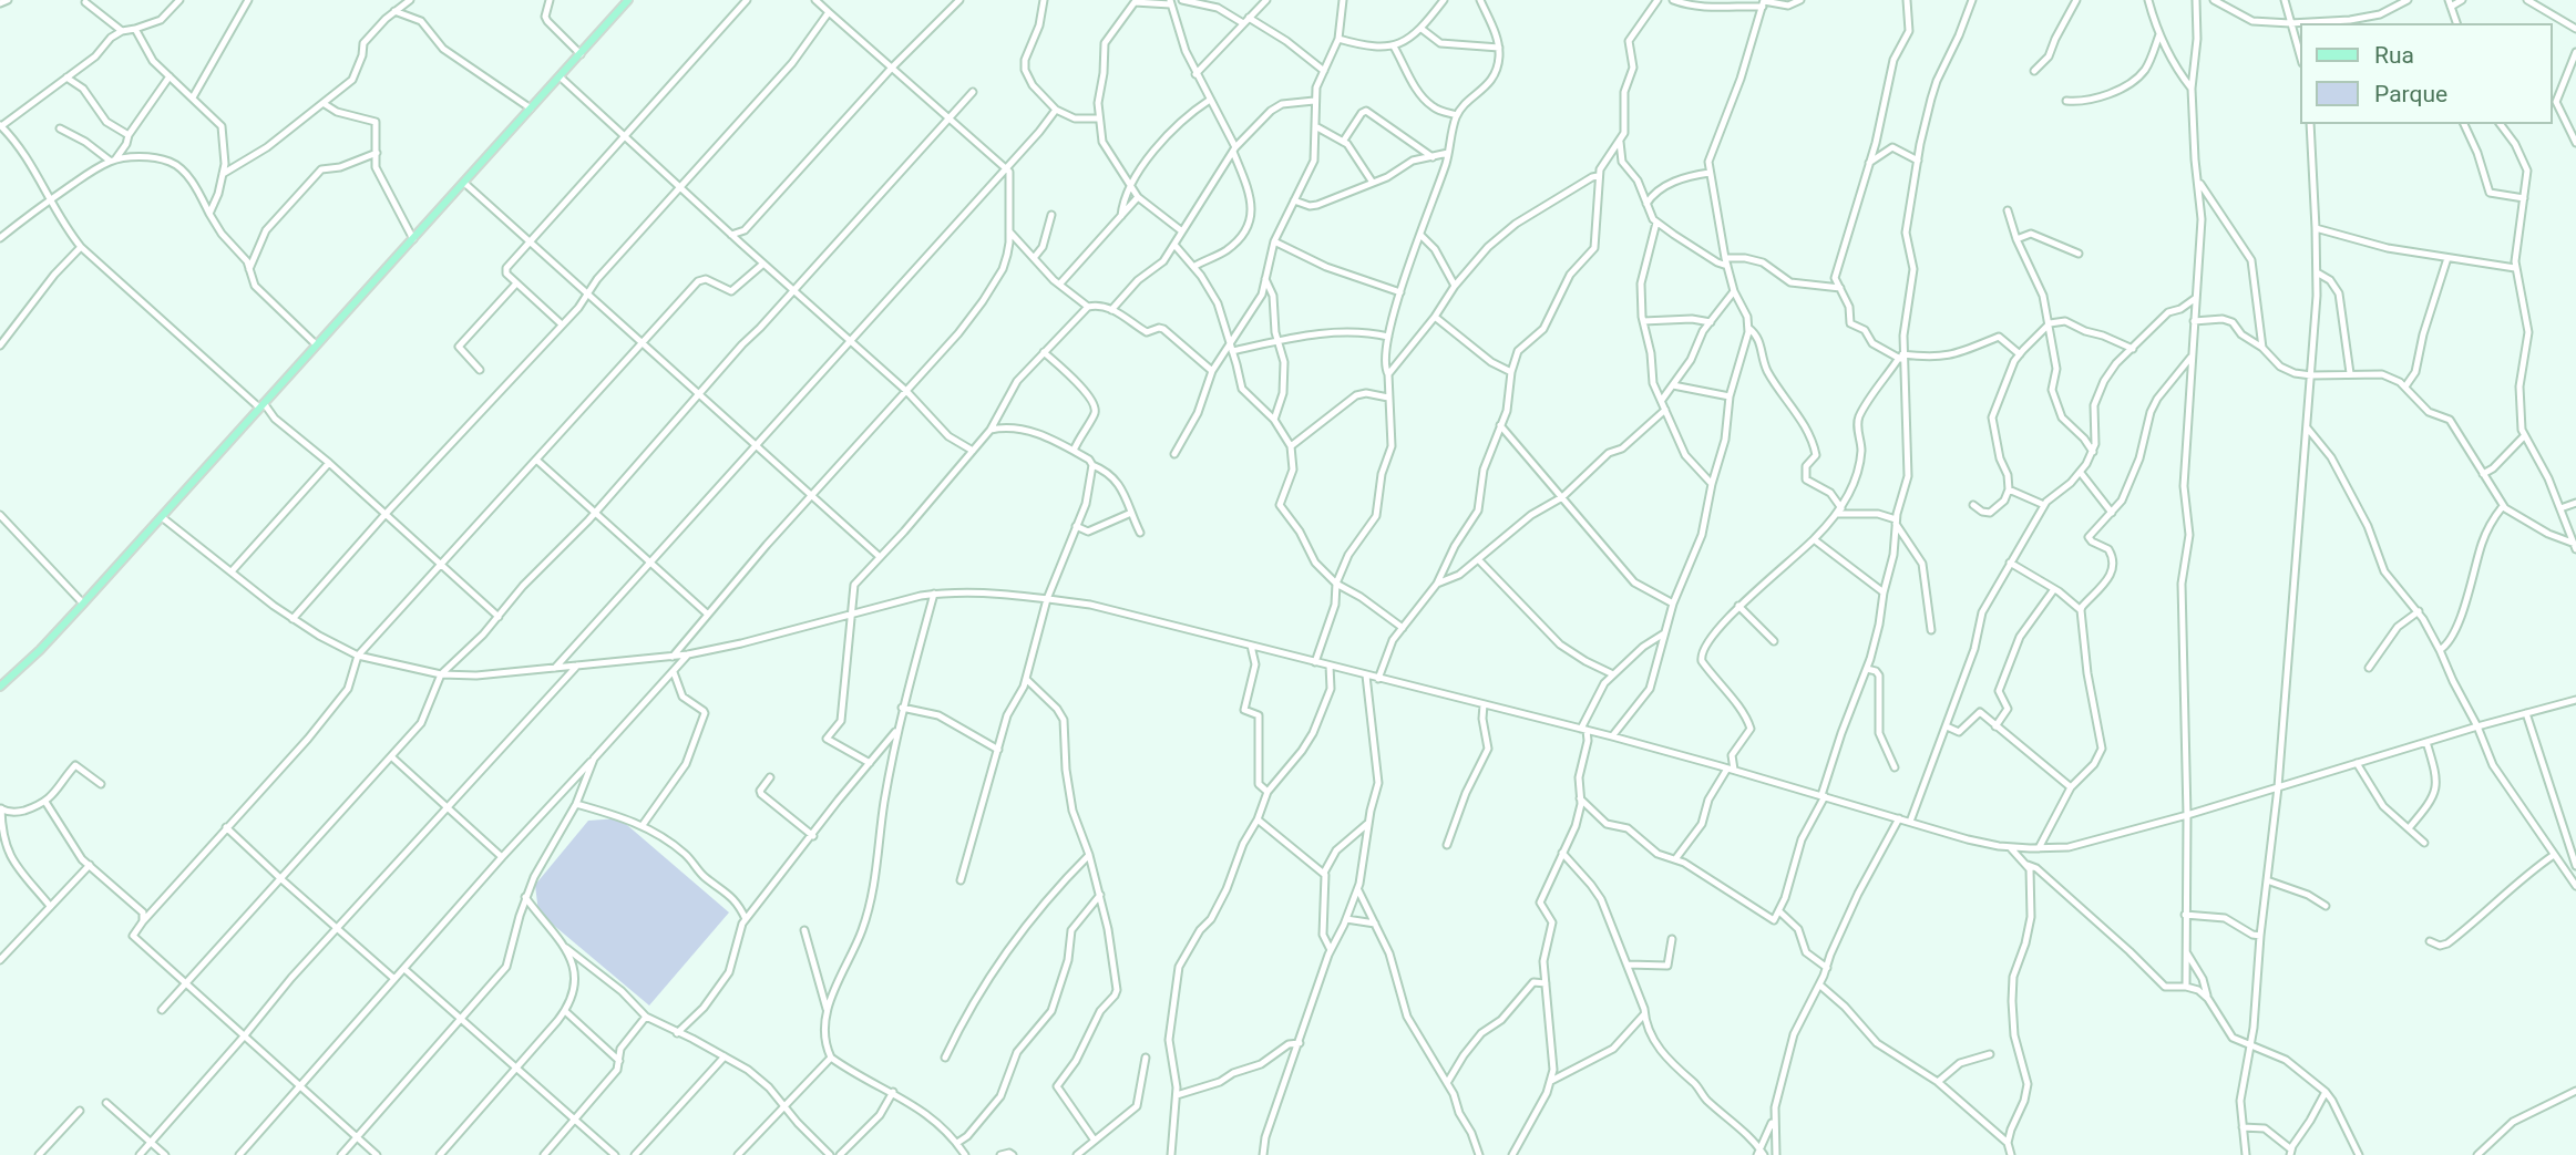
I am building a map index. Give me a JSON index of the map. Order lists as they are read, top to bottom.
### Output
{
  "legend": ["Rua", "Parque"]
}
